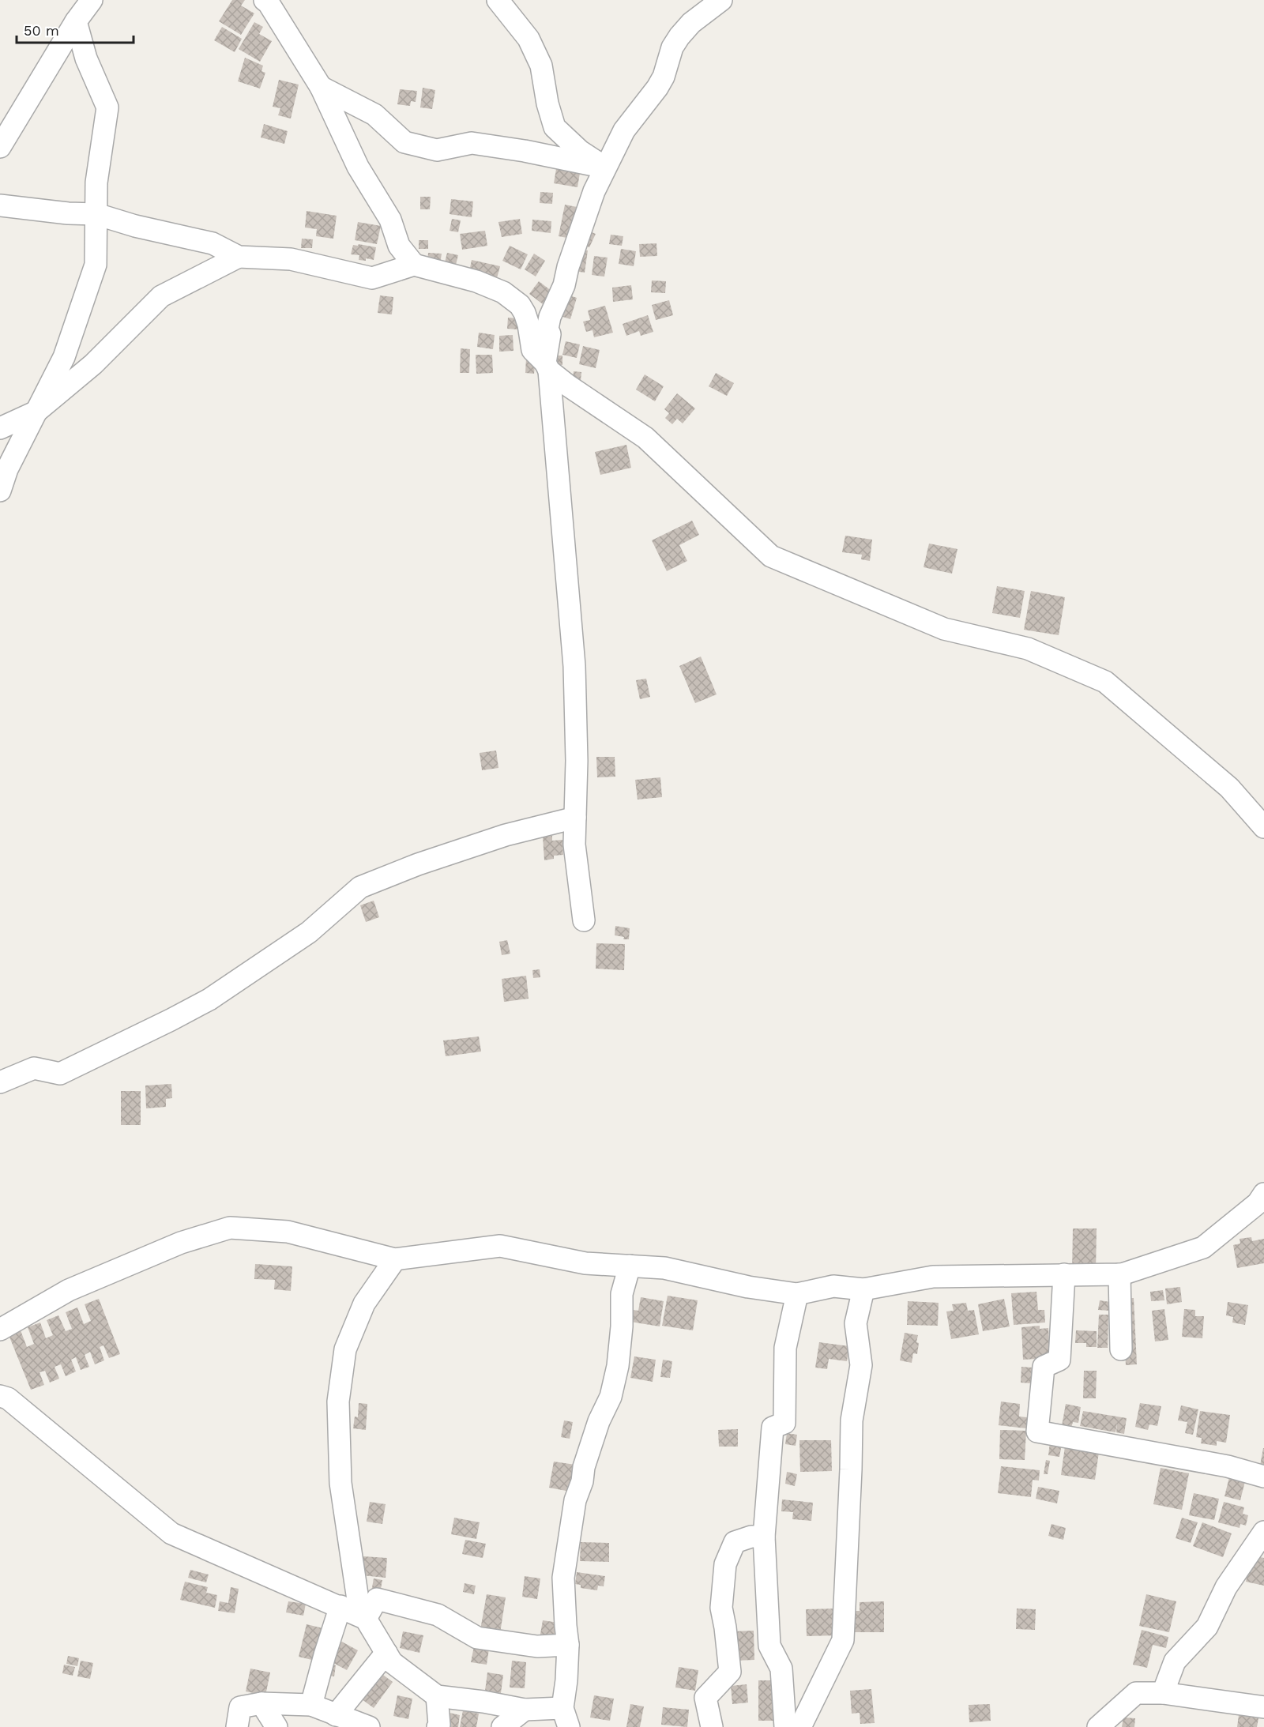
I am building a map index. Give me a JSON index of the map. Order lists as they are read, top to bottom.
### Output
{
  "scale_bar": "50 m"
}
